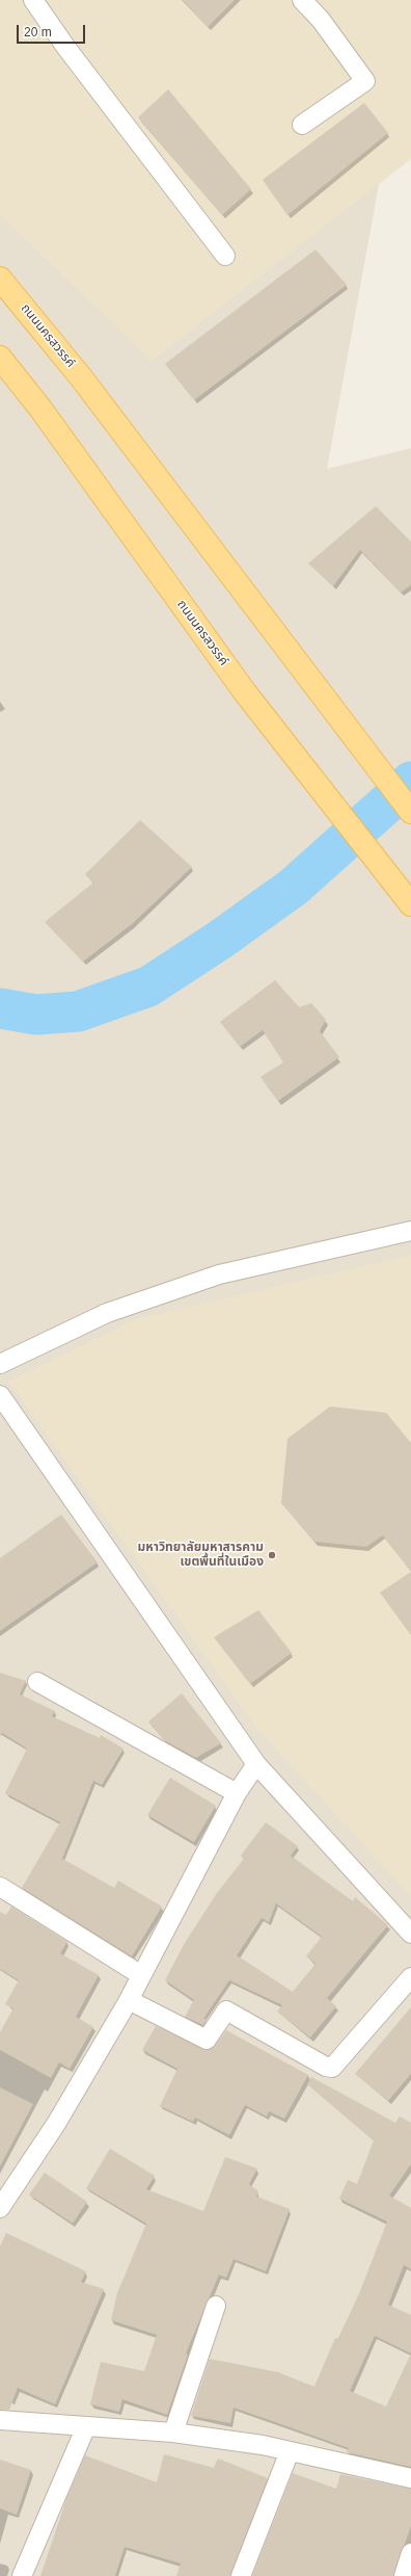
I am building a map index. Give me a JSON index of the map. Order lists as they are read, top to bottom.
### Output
{
  "streets": {
    "main road": ["ถนนนครสวรรค์"]
  },
  "places": ["มหาวิทยาลัยมหาสารคาม เขตพื้นที่ในเมือง"],
  "scale_bar": "20 m"
}
